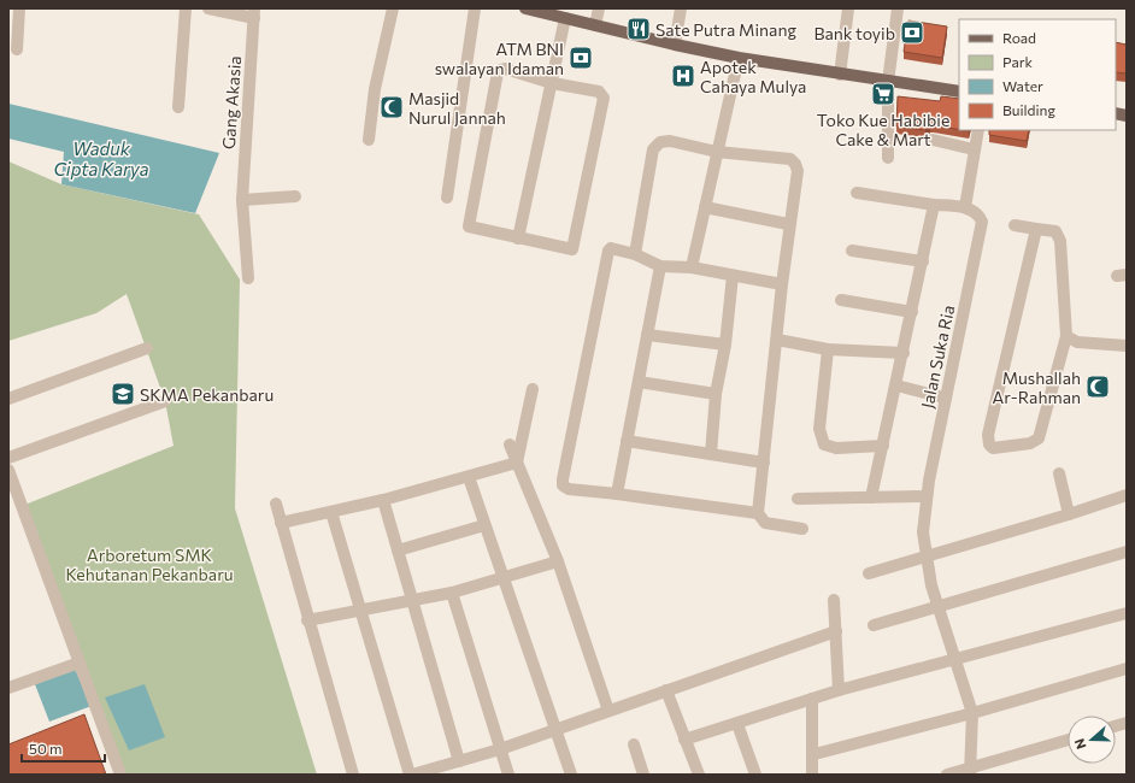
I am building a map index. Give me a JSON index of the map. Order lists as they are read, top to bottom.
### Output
{
  "streets": {
    "street": ["Gang Akasia", "Jalan Suka Ria"]
  },
  "water": ["Waduk Cipta Karya"],
  "parks": ["Arboretum SMK Kehutanan Pekanbaru"],
  "places": {
    "restaurant": ["Sate Putra Minang"],
    "bank": ["Bank toyib", "ATM BNI swalayan Idaman"],
    "hospital": ["Apotek Cahaya Mulya"],
    "supermarket": ["Toko Kue Habibie Cake & Mart"],
    "mosque": ["Masjid Nurul Jannah", "Mushallah Ar-Rahman"],
    "school or university": ["SKMA Pekanbaru"]
  },
  "legend": [
    "Road",
    "Park",
    "Water",
    "Building"
  ],
  "scale_bar": "50 m",
  "north": "left"
}
